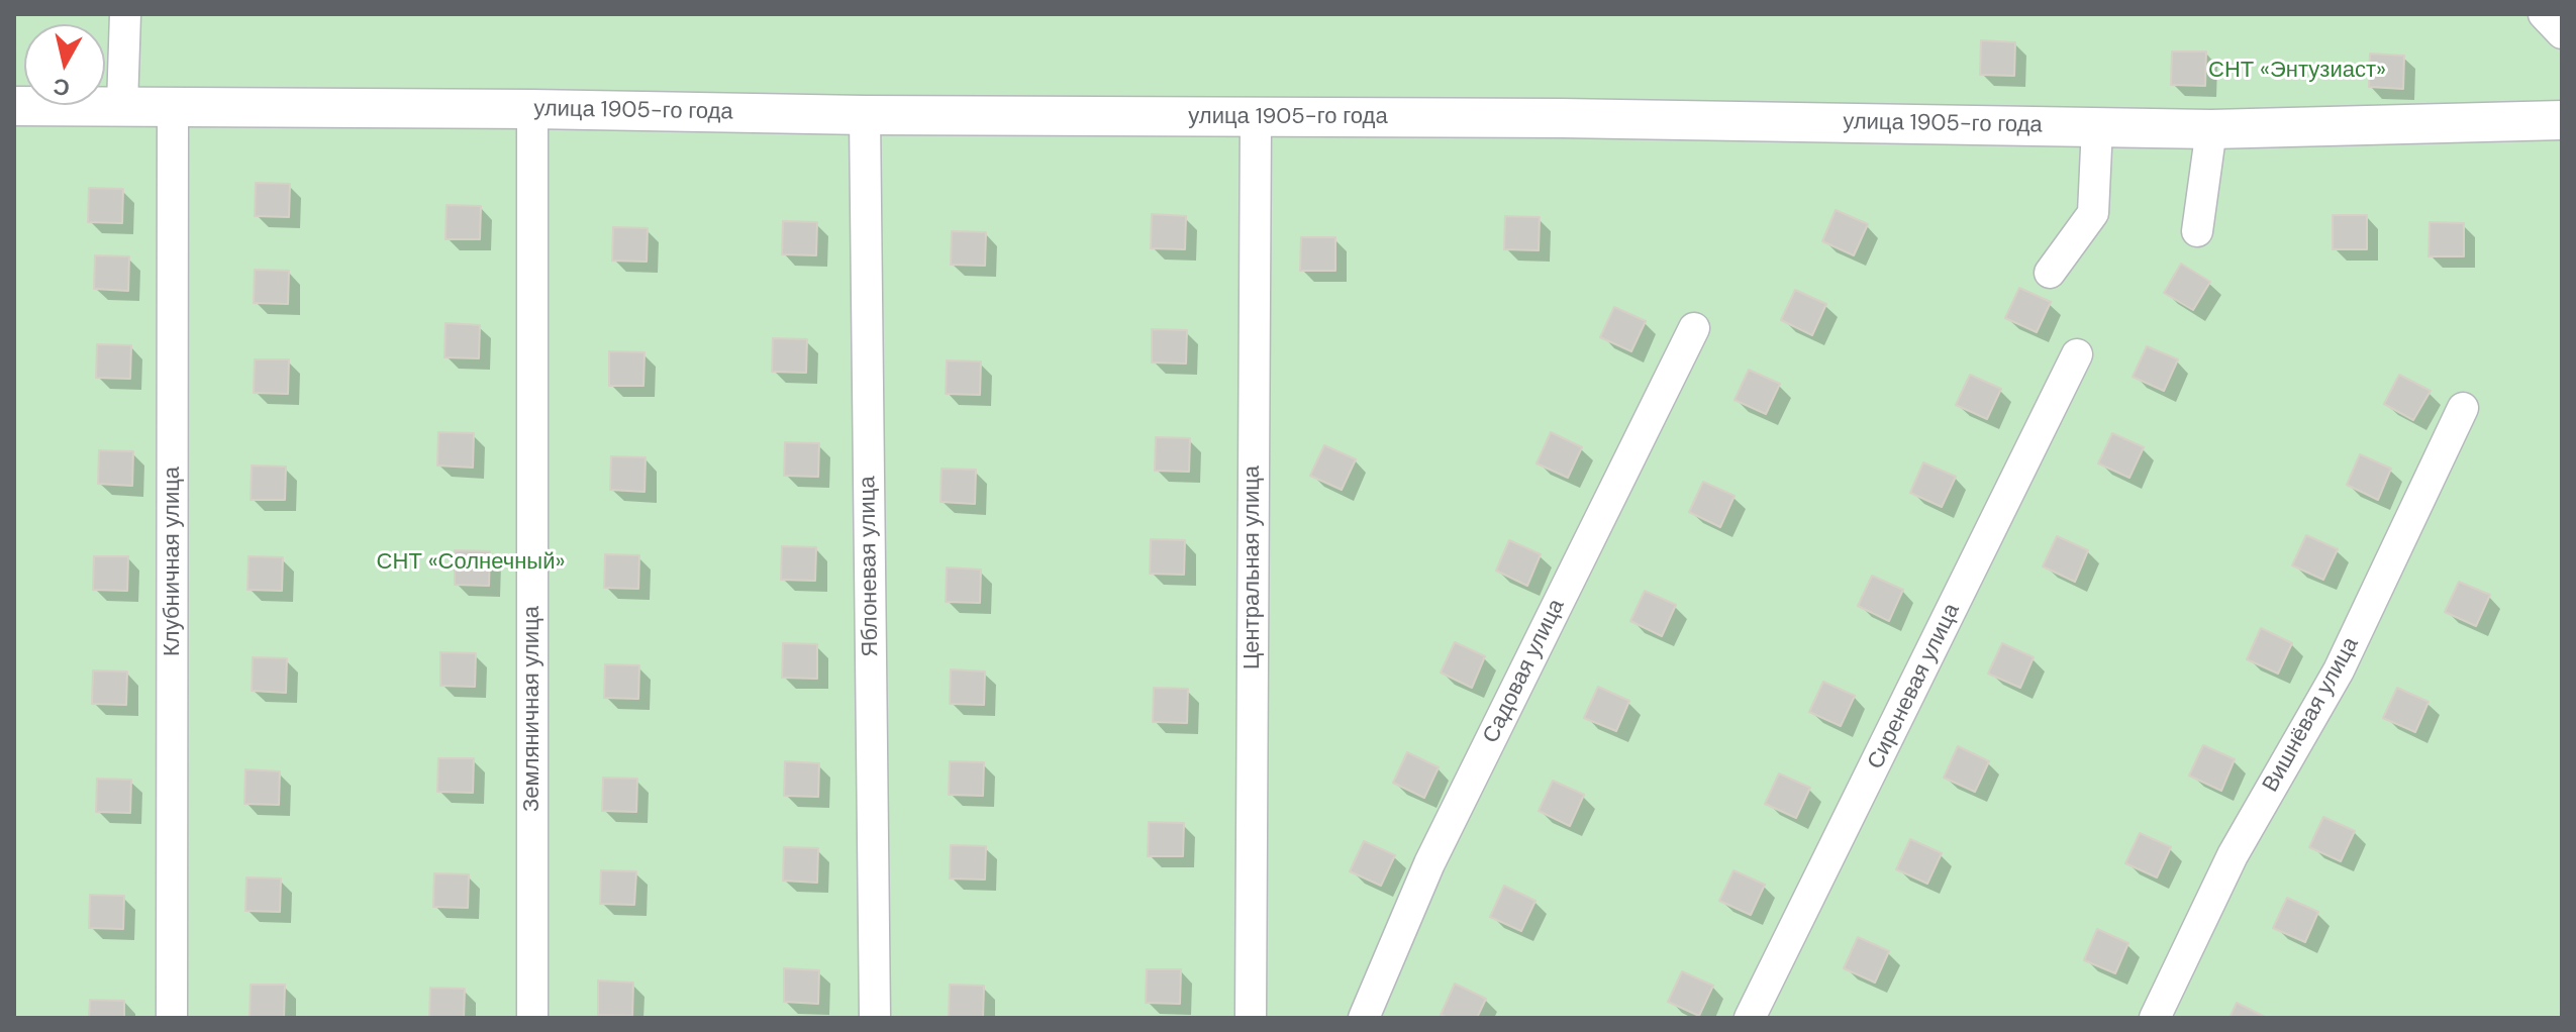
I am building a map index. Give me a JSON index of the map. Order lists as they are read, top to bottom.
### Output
{
  "streets": {
    "street": [
      "улица 1905-го года",
      "Клубничная улица",
      "Яблоневая улица",
      "Центральная улица",
      "Садовая улица",
      "Сиреневая улица",
      "Земляничная улица",
      "Вишнёвая улица"
    ]
  },
  "crossings": [
    ["улица 1905-го года", "Клубничная улица"],
    ["улица 1905-го года", "Яблоневая улица"],
    ["улица 1905-го года", "Центральная улица"],
    ["улица 1905-го года", "Земляничная улица"]
  ],
  "parks": ["СНТ «Энтузиаст»", "СНТ «Солнечный»"],
  "north": "bottom"
}
